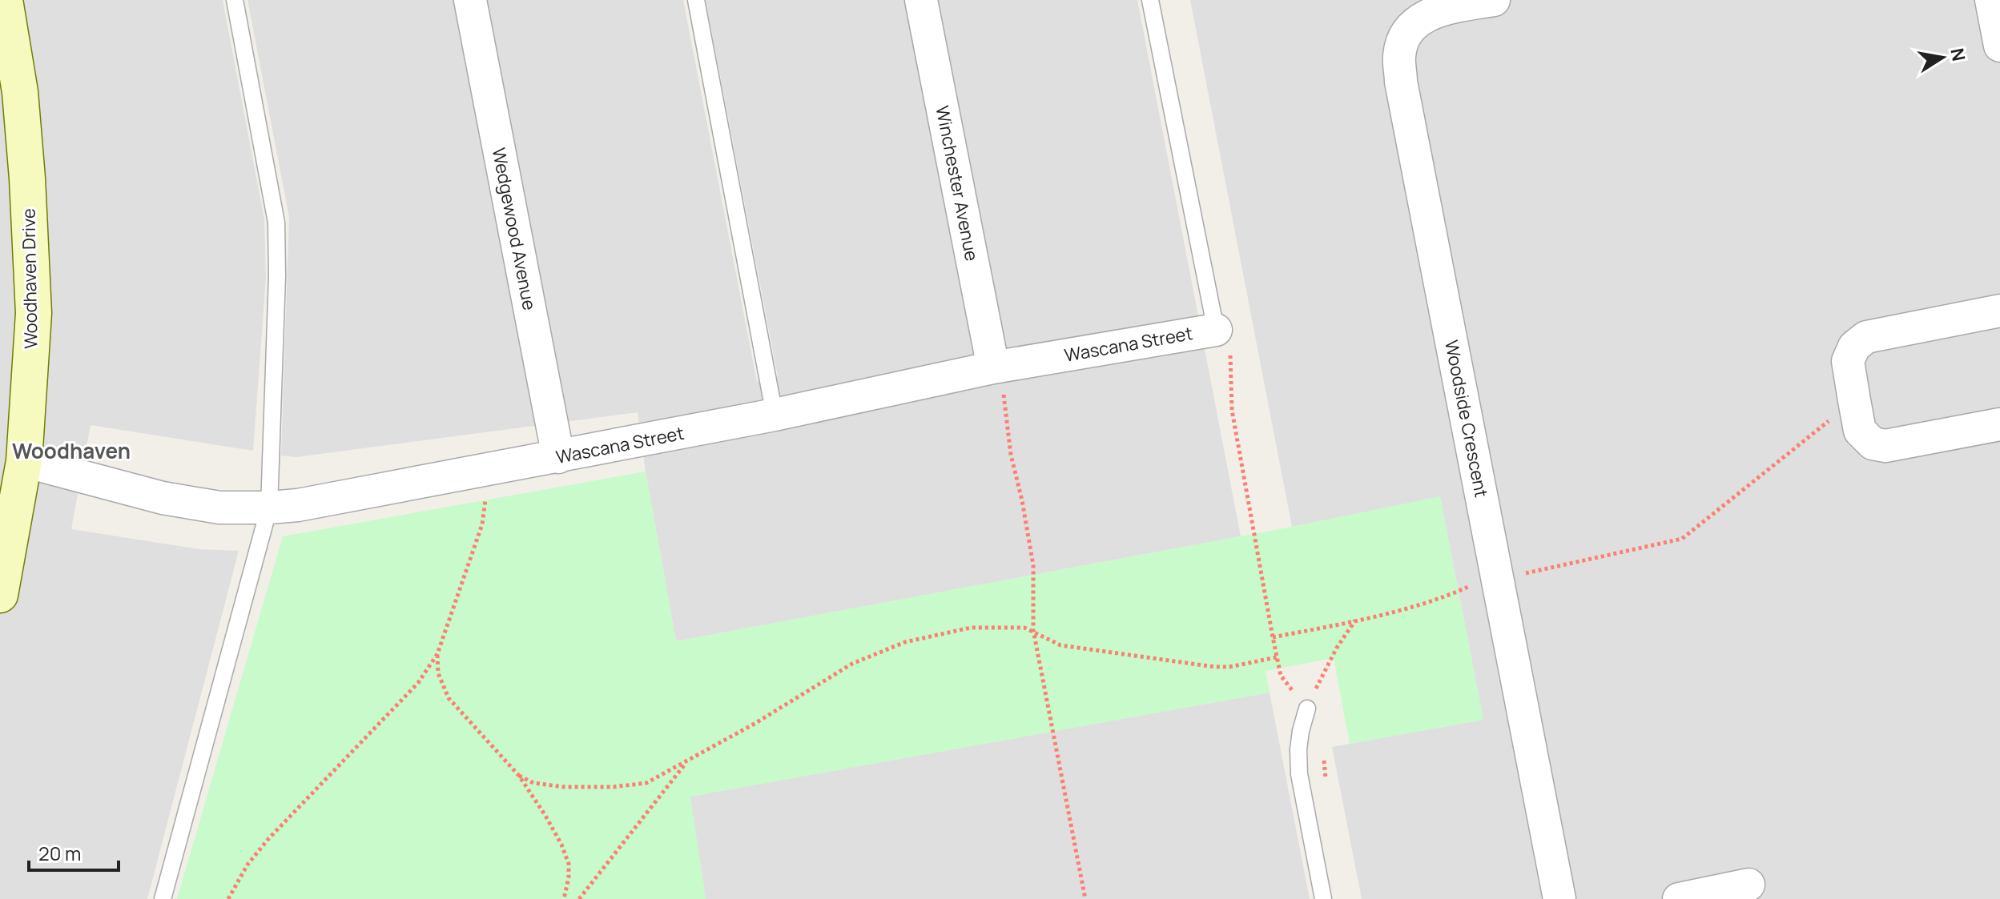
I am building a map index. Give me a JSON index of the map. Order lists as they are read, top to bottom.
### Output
{
  "streets": {
    "street": [
      "Winchester Avenue",
      "Wedgewood Avenue",
      "Woodhaven Drive",
      "Wascana Street",
      "Woodside Crescent"
    ]
  },
  "crossings": [
    ["Winchester Avenue", "Wascana Street"],
    ["Wedgewood Avenue", "Wascana Street"],
    ["Woodhaven Drive", "Wascana Street"]
  ],
  "districts": ["Woodhaven"],
  "scale_bar": "20 m",
  "north": "right"
}
